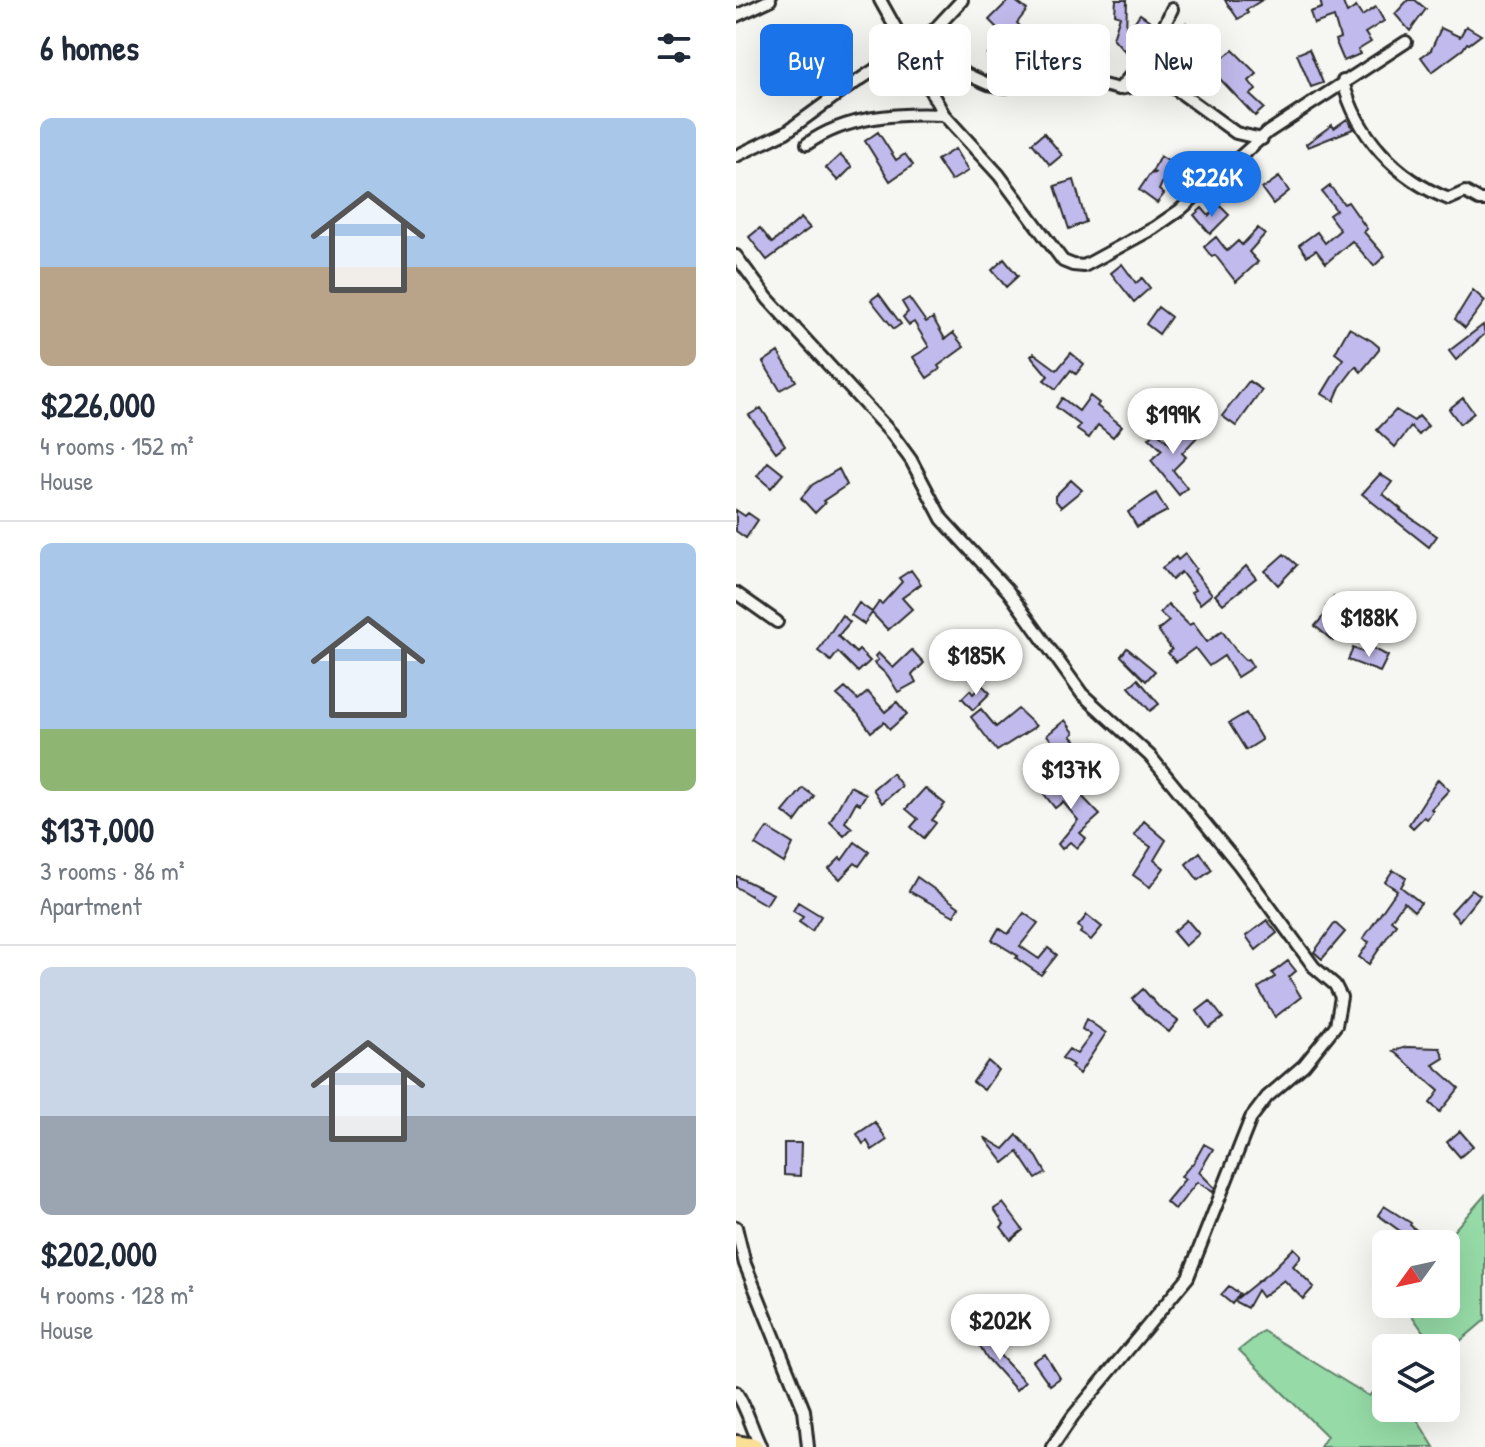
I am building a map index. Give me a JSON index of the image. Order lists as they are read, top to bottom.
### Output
{
  "north": "bottom left",
  "page": {
    "heading": "6 homes",
    "chip": [
      "Buy",
      "Rent",
      "Filters",
      "New"
    ],
    "list": [
      {
        "name": "$226,000",
        "note": "4 rooms · 152 m² · House"
      },
      {
        "name": "$137,000",
        "note": "3 rooms · 86 m² · Apartment"
      },
      {
        "name": "$202,000",
        "note": "4 rooms · 128 m² · House"
      }
    ],
    "price": [
      "$226K",
      "$199K",
      "$188K",
      "$185K",
      "$137K",
      "$202K"
    ]
  }
}
